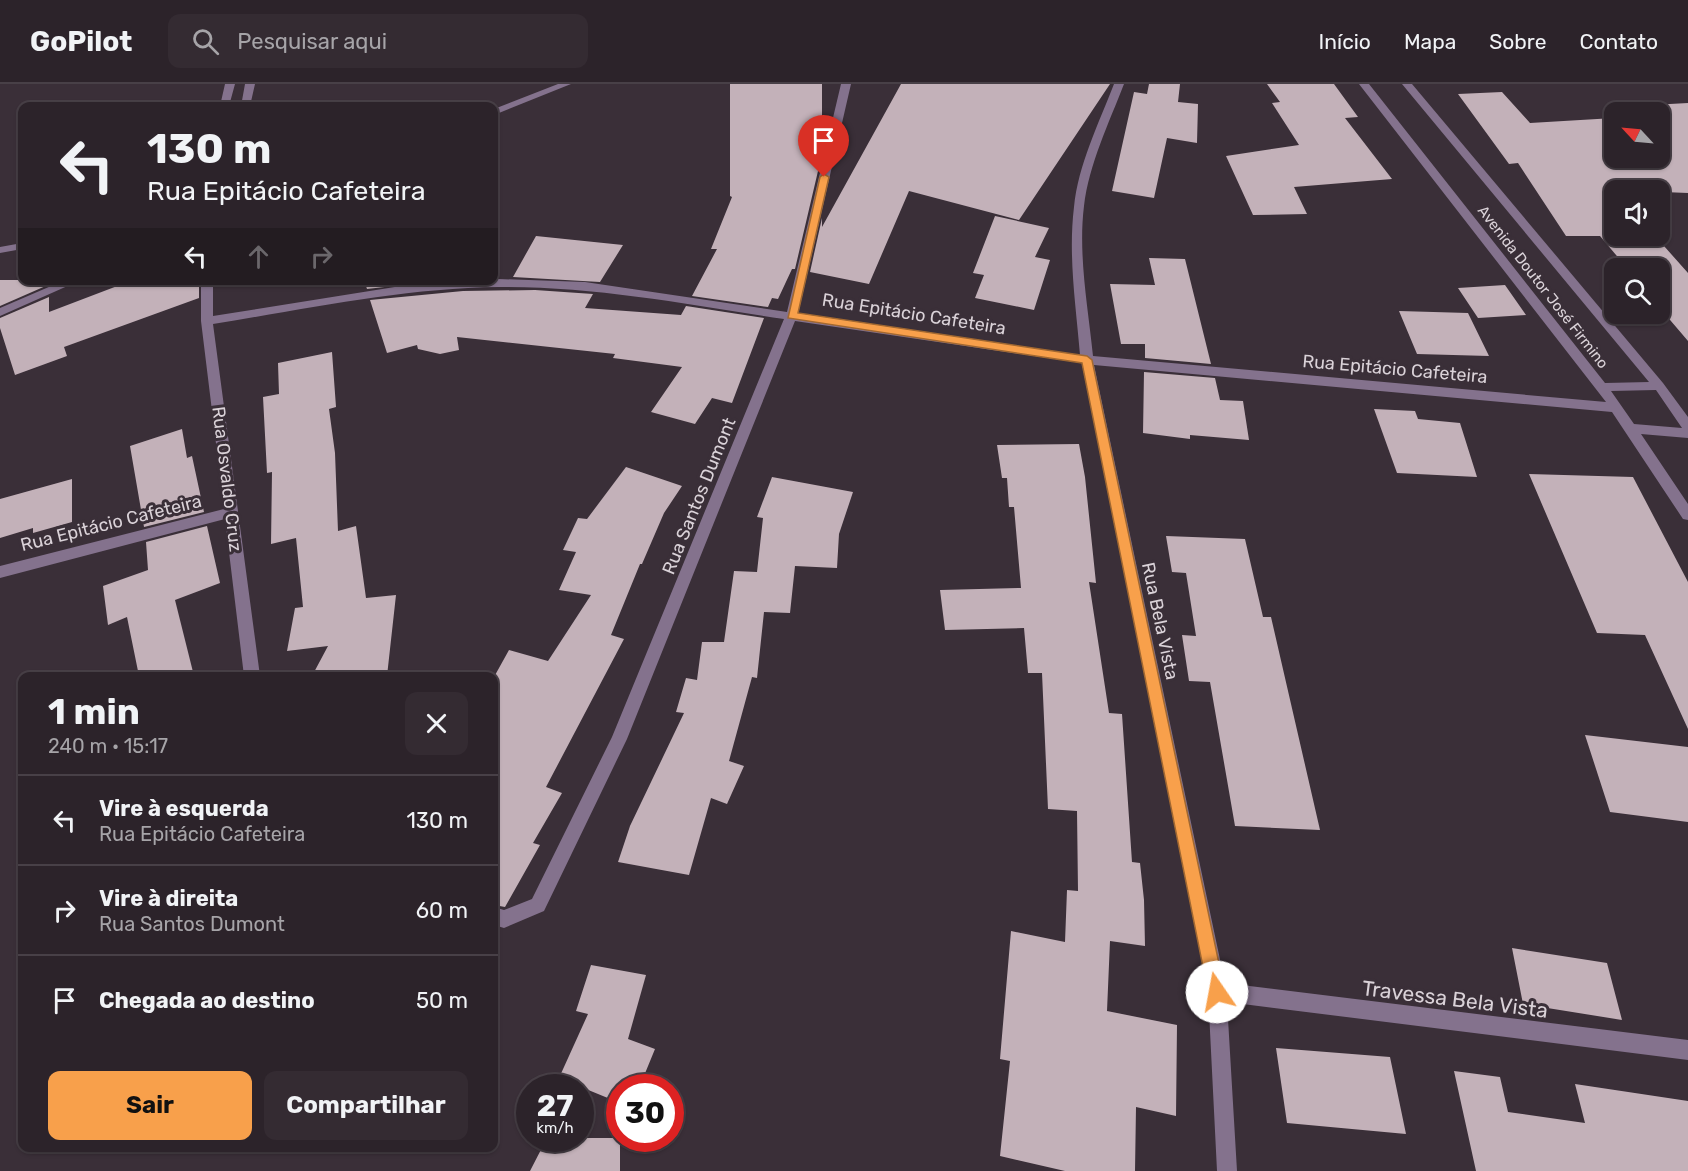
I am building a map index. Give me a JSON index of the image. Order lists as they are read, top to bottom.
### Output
{
  "streets": {
    "street": [
      "Avenida Doutor José Firmino",
      "Rua Epitácio Cafeteira",
      "Rua Osvaldo Cruz",
      "Rua Santos Dumont",
      "Rua Bela Vista",
      "Travessa Bela Vista"
    ]
  },
  "crossings": [
    ["Avenida Doutor José Firmino", "Rua Epitácio Cafeteira"],
    ["Rua Epitácio Cafeteira", "Rua Osvaldo Cruz"],
    ["Rua Epitácio Cafeteira", "Rua Santos Dumont"],
    ["Rua Epitácio Cafeteira", "Rua Bela Vista"],
    ["Rua Bela Vista", "Travessa Bela Vista"]
  ],
  "north": "top left",
  "page": {
    "header": "GoPilot",
    "search": "Pesquisar aqui",
    "nav": [
      "Início",
      "Mapa",
      "Sobre",
      "Contato"
    ],
    "turn": ["130 m", "Rua Epitácio Cafeteira"],
    "heading": ["1 min", "240 m · 15:17"],
    "list": [
      {
        "name": "Vire à esquerda",
        "note": "Rua Epitácio Cafeteira",
        "value": "130 m"
      },
      {
        "name": "Vire à direita",
        "note": "Rua Santos Dumont",
        "value": "60 m"
      },
      {
        "name": "Chegada ao destino",
        "value": "50 m"
      }
    ],
    "buttons": ["Sair", "Compartilhar"],
    "speed": "27 km/h",
    "limit": "30"
  }
}
